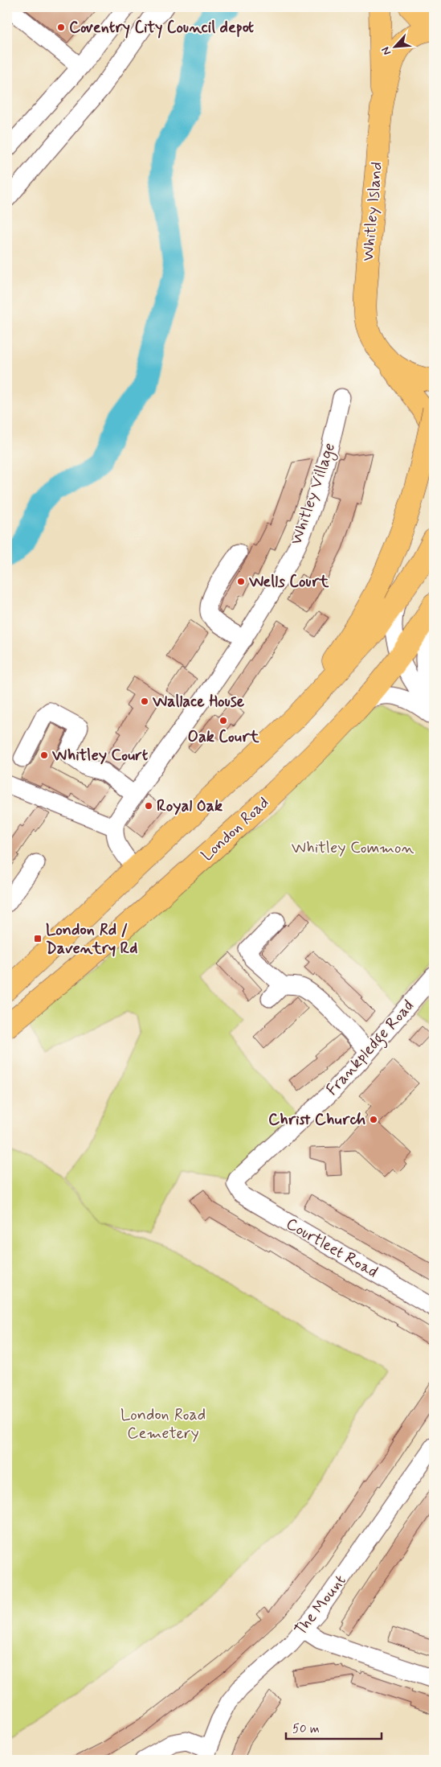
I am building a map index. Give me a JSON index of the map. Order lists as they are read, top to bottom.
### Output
{
  "streets": {
    "main road": ["Whitley Island", "London Road"],
    "street": [
      "Whitley Village",
      "Frankpledge Road",
      "Courtleet Road",
      "The Mount"
    ]
  },
  "crossings": [
    ["Frankpledge Road", "Courtleet Road"]
  ],
  "parks": ["Whitley Common", "London Road Cemetery"],
  "places": {
    "other": [
      "Coventry City Council depot",
      "Wells Court",
      "Wallace House",
      "Oak Court",
      "Whitley Court",
      "Royal Oak",
      "Christ Church"
    ],
    "transit": ["London Rd / Daventry Rd"]
  },
  "scale_bar": "50 m",
  "north": "bottom left"
}
